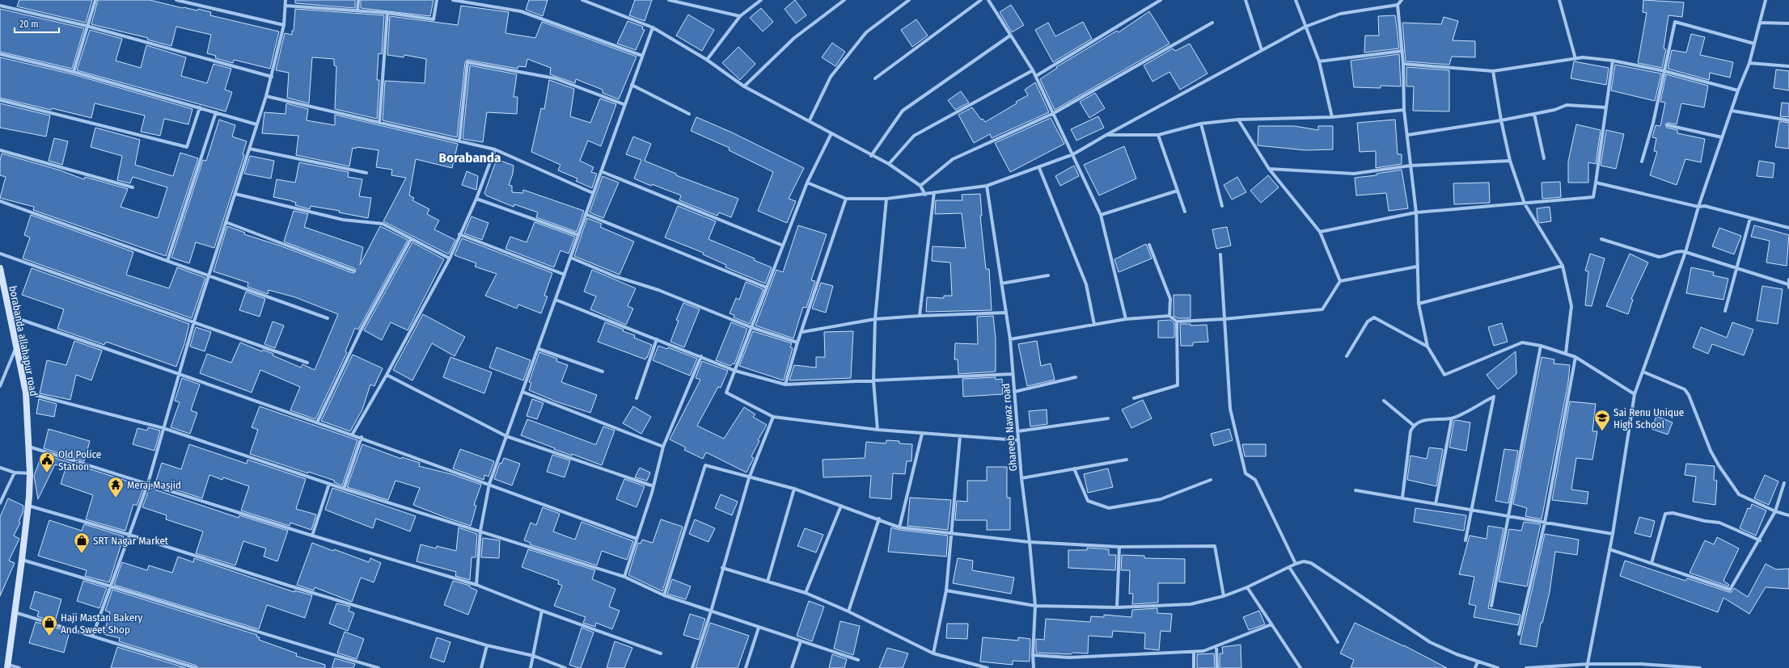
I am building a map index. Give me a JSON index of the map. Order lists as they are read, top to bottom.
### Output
{
  "streets": {
    "main road": ["borabanda allahapur road"],
    "street": ["Ghareeb Nawaz road"]
  },
  "districts": ["Borabanda"],
  "places": {
    "school or university": ["Sai Renu Unique High School"],
    "public building": ["Old Police Station"],
    "temple": ["Meraj Masjid"],
    "shop": ["SRT Nagar Market", "Haji Mastan Bakery And Sweet Shop"]
  },
  "scale_bar": "20 m"
}
